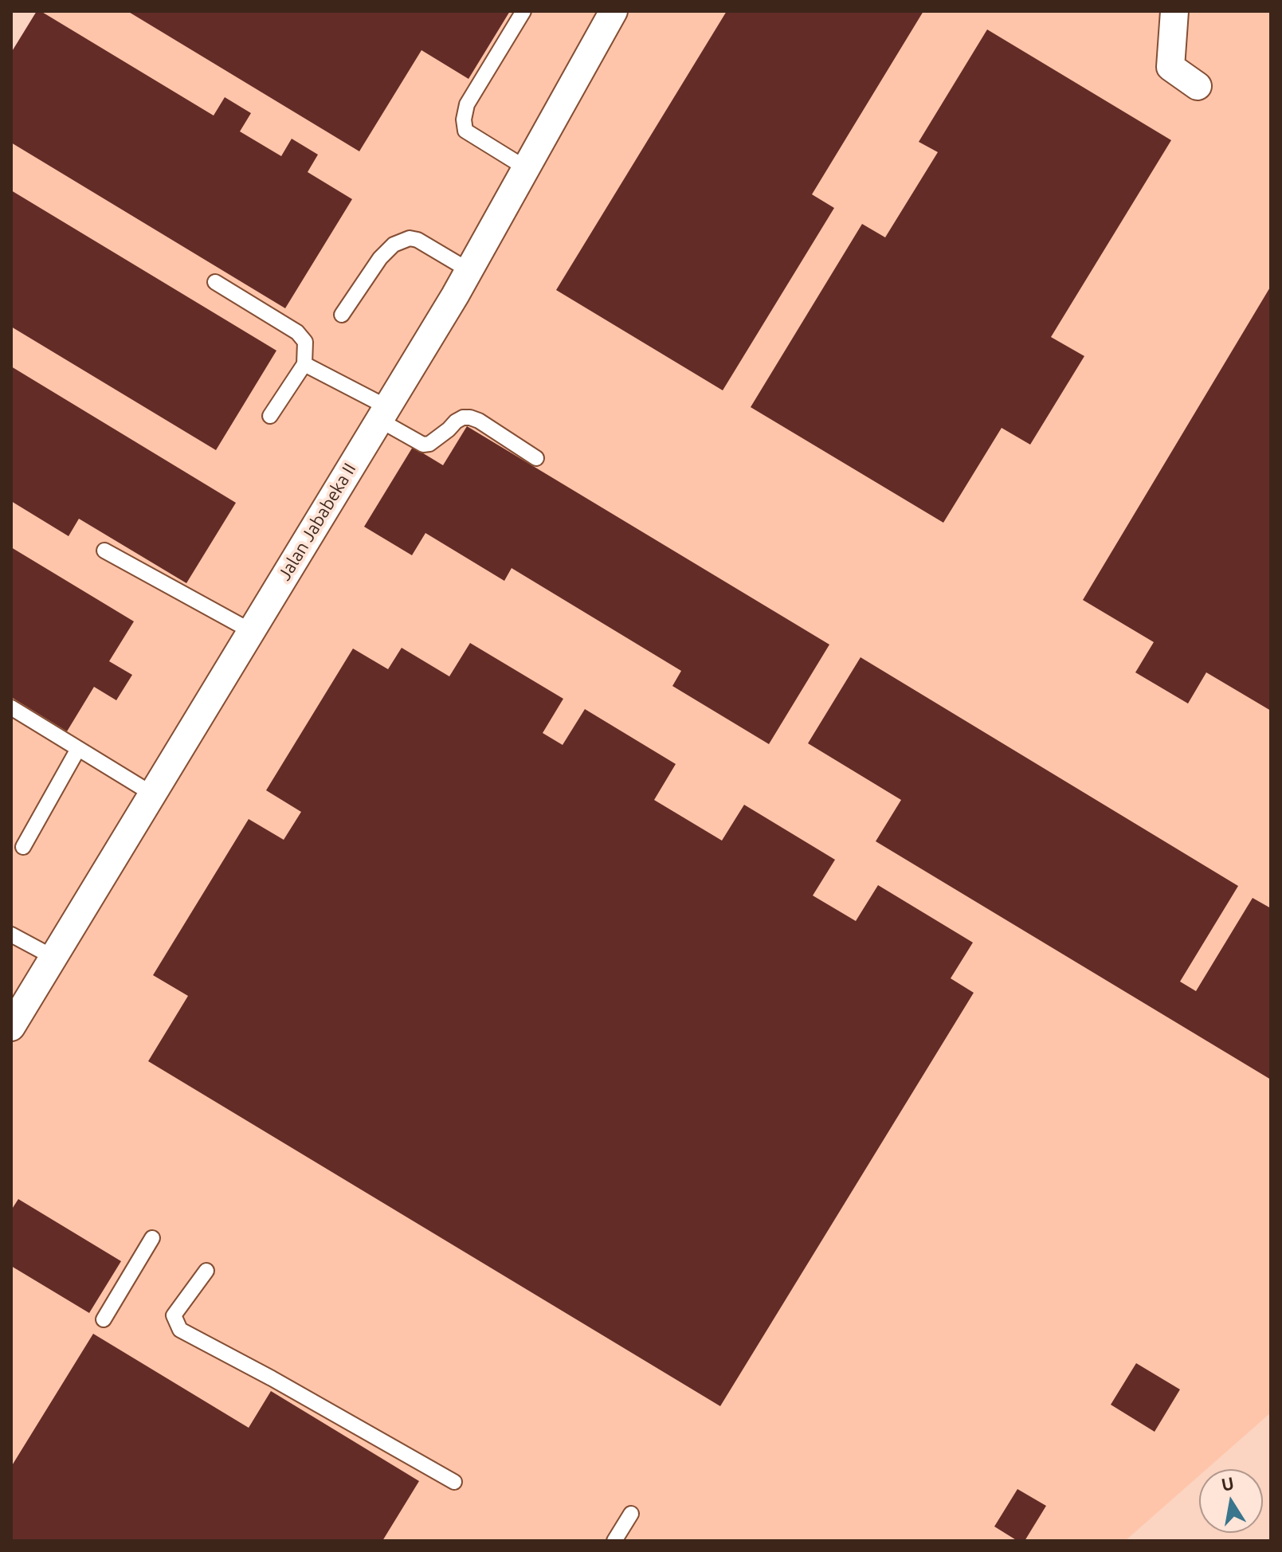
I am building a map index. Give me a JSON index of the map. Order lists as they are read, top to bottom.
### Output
{
  "streets": {
    "street": ["Jalan Jababeka II"]
  },
  "north": "top"
}
